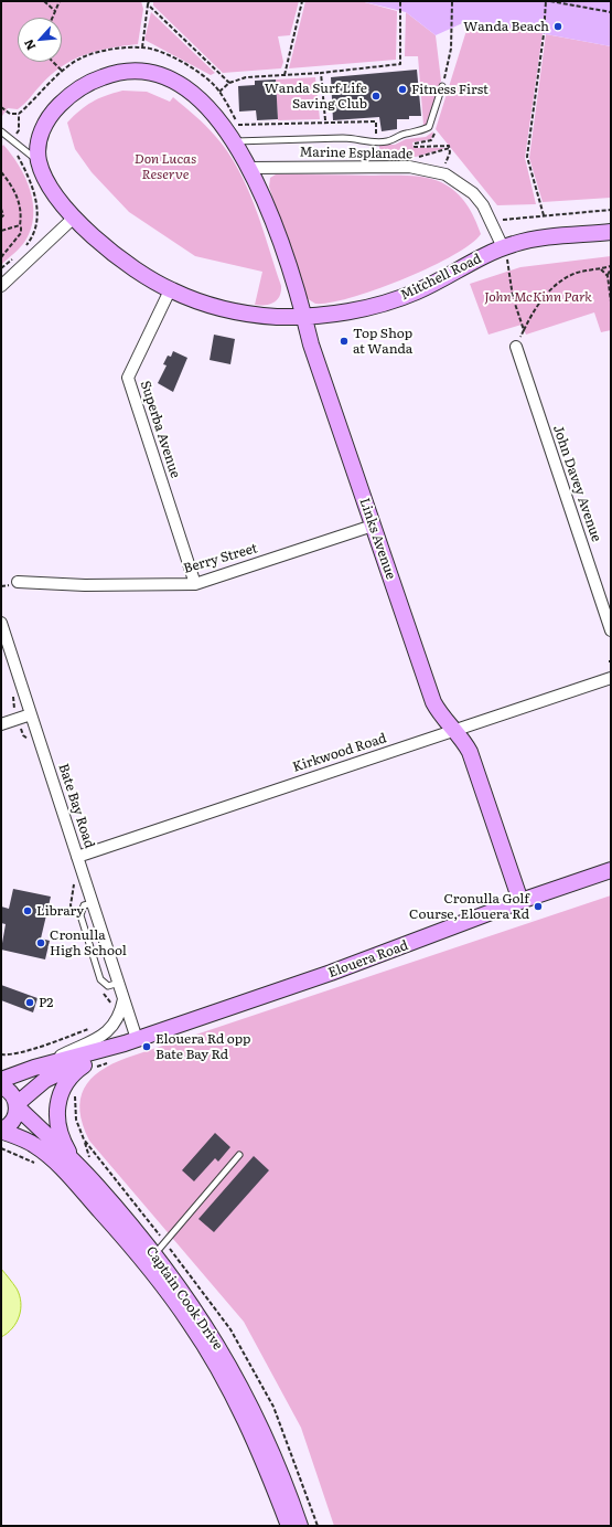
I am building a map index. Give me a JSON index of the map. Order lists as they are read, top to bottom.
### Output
{
  "streets": {
    "street": [
      "Marine Esplanade",
      "Mitchell Road",
      "Superba Avenue",
      "John Davey Avenue",
      "Links Avenue",
      "Berry Street",
      "Kirkwood Road",
      "Bate Bay Road",
      "Elouera Road",
      "Captain Cook Drive"
    ]
  },
  "crossings": [
    ["Marine Esplanade", "Mitchell Road"],
    ["Marine Esplanade", "Links Avenue"],
    ["Mitchell Road", "Superba Avenue"],
    ["Mitchell Road", "Links Avenue"],
    ["Superba Avenue", "Berry Street"],
    ["Links Avenue", "Berry Street"],
    ["Links Avenue", "Kirkwood Road"],
    ["Links Avenue", "Elouera Road"],
    ["Kirkwood Road", "Bate Bay Road"],
    ["Bate Bay Road", "Elouera Road"],
    ["Elouera Road", "Captain Cook Drive"]
  ],
  "parks": ["Don Lucas Reserve", "John McKinn Park"],
  "places": [
    "Wanda Beach",
    "Fitness First",
    "Wanda Surf Life Saving Club",
    "Top Shop at Wanda",
    "Cronulla Golf Course, Elouera Rd",
    "Library",
    "Cronulla High School",
    "P2",
    "Elouera Rd opp Bate Bay Rd"
  ],
  "north": "bottom left"
}
